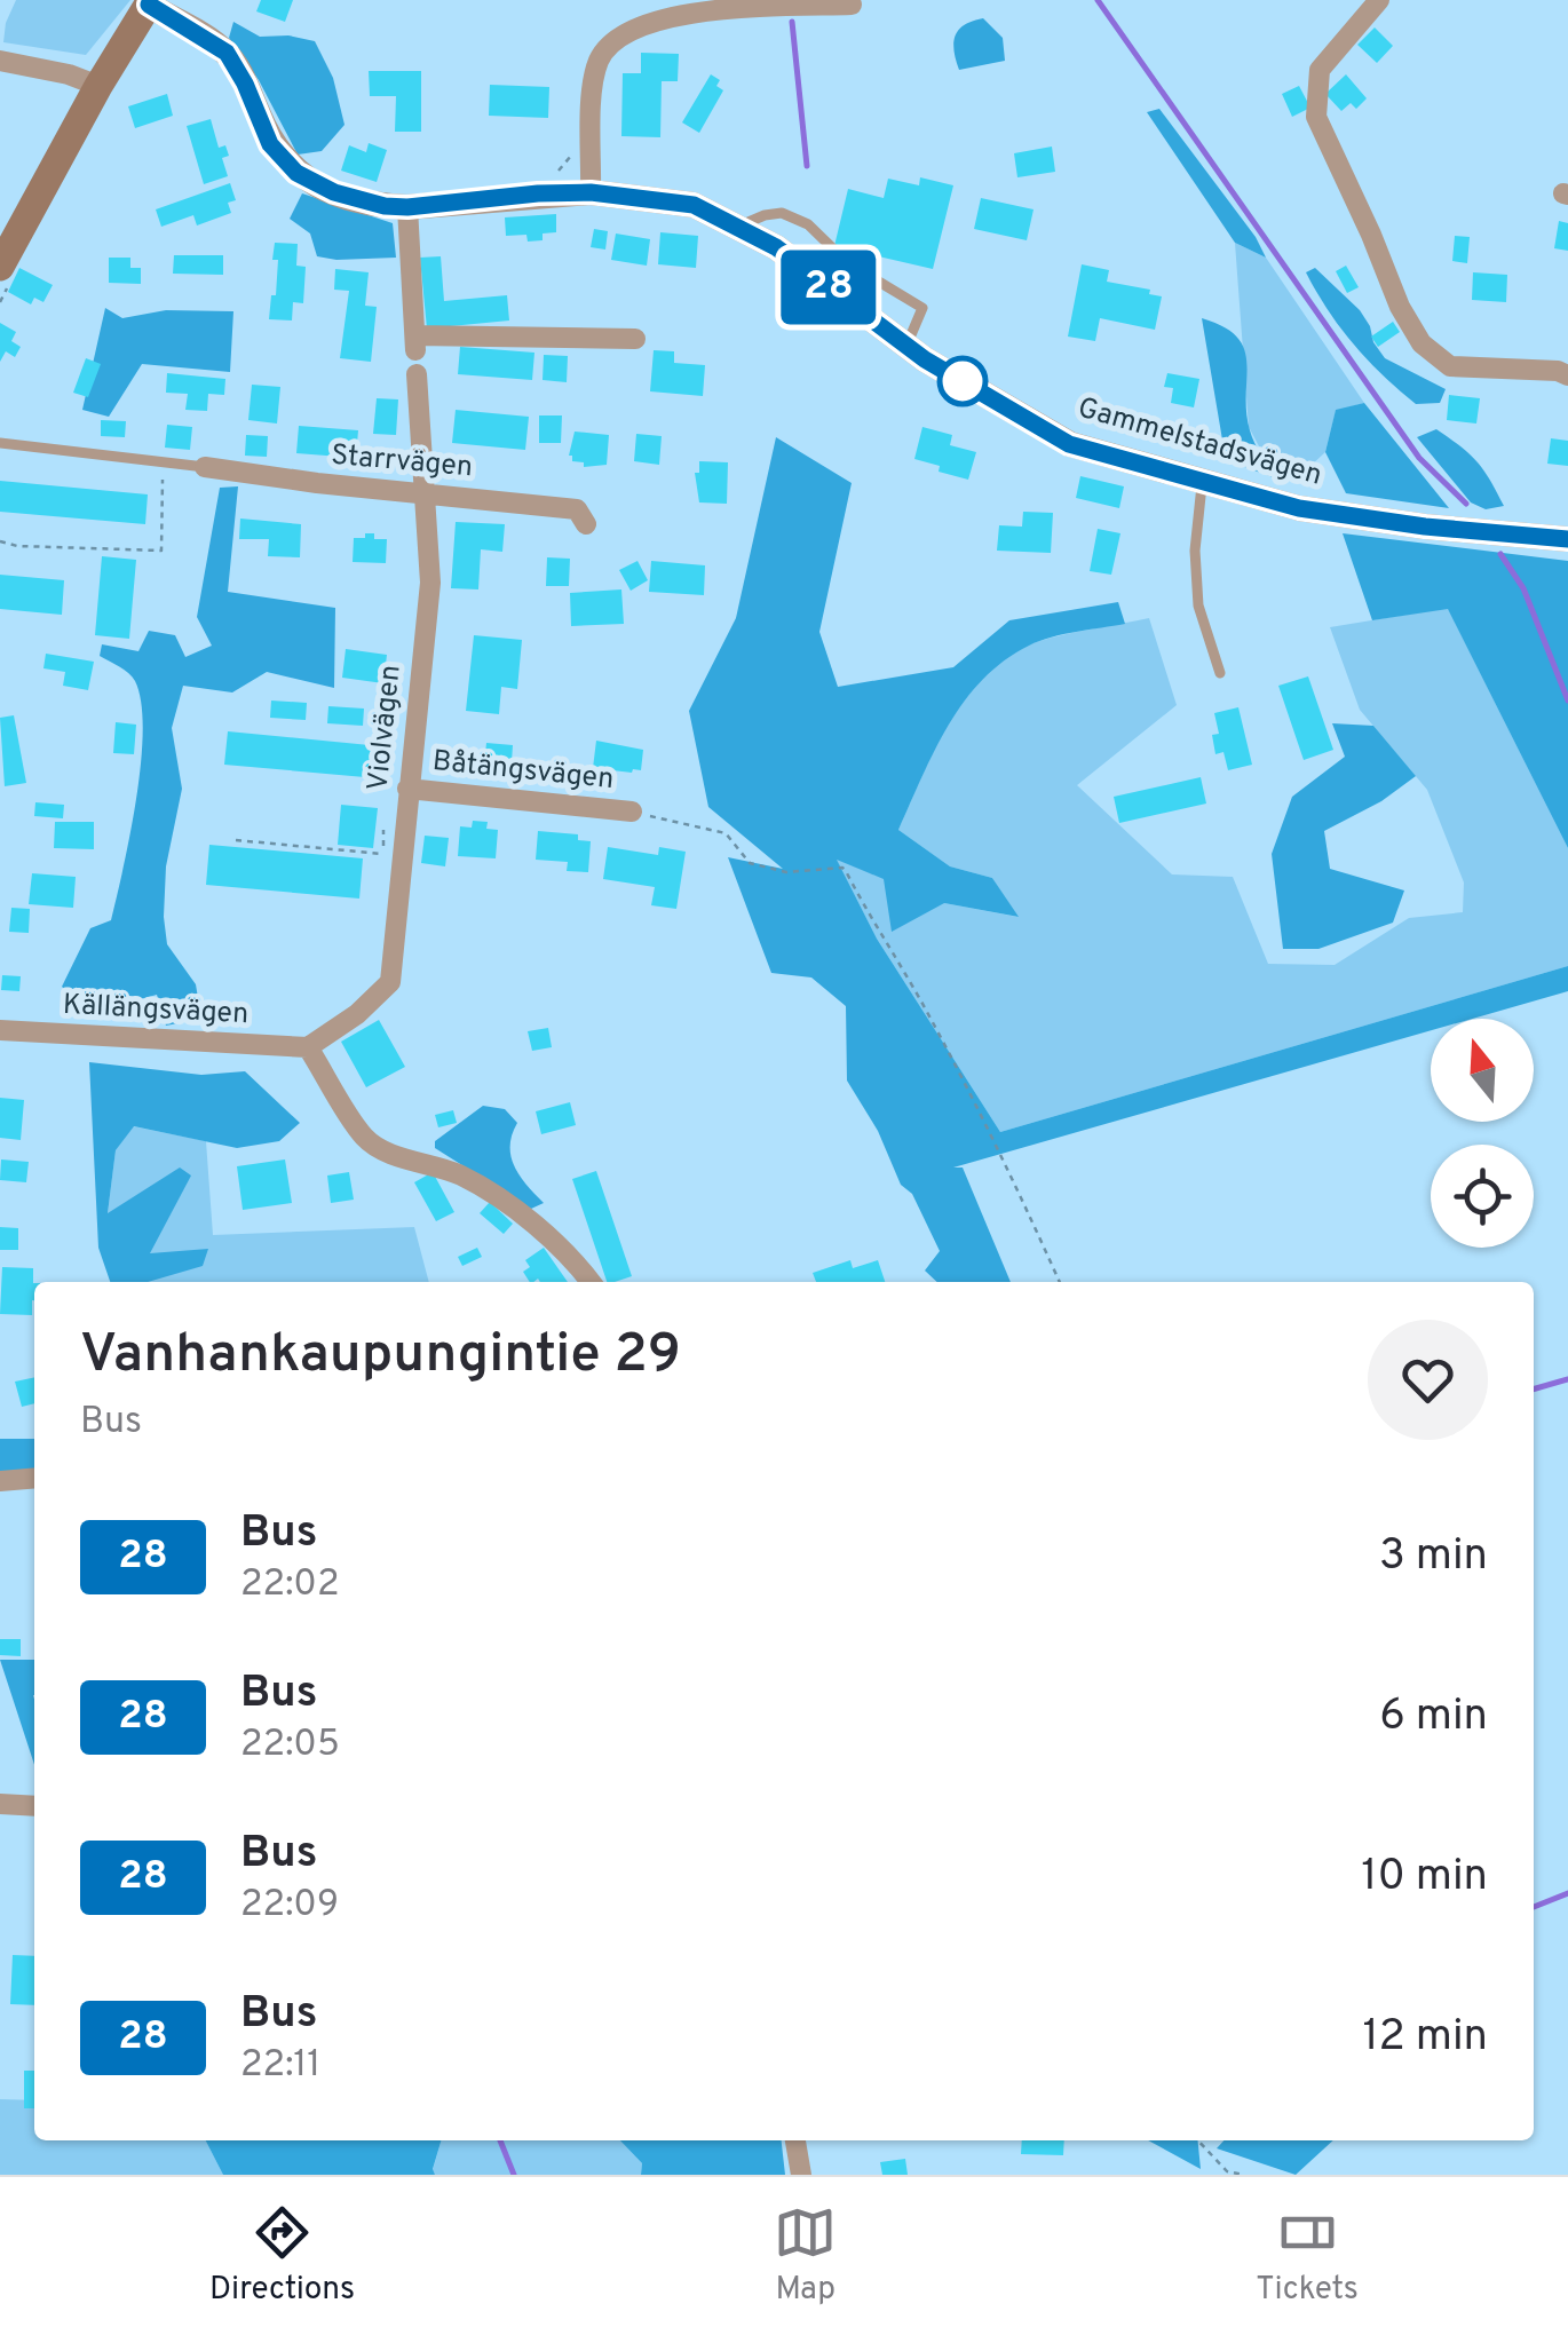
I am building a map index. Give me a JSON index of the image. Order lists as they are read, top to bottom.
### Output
{
  "streets": {
    "street": [
      "Gammelstadsvägen",
      "Starrvägen",
      "Violvägen",
      "Båtängsvägen",
      "Källängsvägen"
    ]
  },
  "crossings": [
    ["Starrvägen", "Violvägen"],
    ["Violvägen", "Båtängsvägen"],
    ["Violvägen", "Källängsvägen"]
  ],
  "lines": ["bus line 28"],
  "north": "top",
  "page": {
    "on_map": "28",
    "heading": ["Vanhankaupungintie 29", "Bus"],
    "list": [
      {
        "mark": "28",
        "name": "Bus",
        "note": "22:02",
        "value": "3 min"
      },
      {
        "mark": "28",
        "name": "Bus",
        "note": "22:05",
        "value": "6 min"
      },
      {
        "mark": "28",
        "name": "Bus",
        "note": "22:09",
        "value": "10 min"
      },
      {
        "mark": "28",
        "name": "Bus",
        "note": "22:11",
        "value": "12 min"
      }
    ],
    "tabs": ["Directions", "Map", "Tickets"]
  }
}
